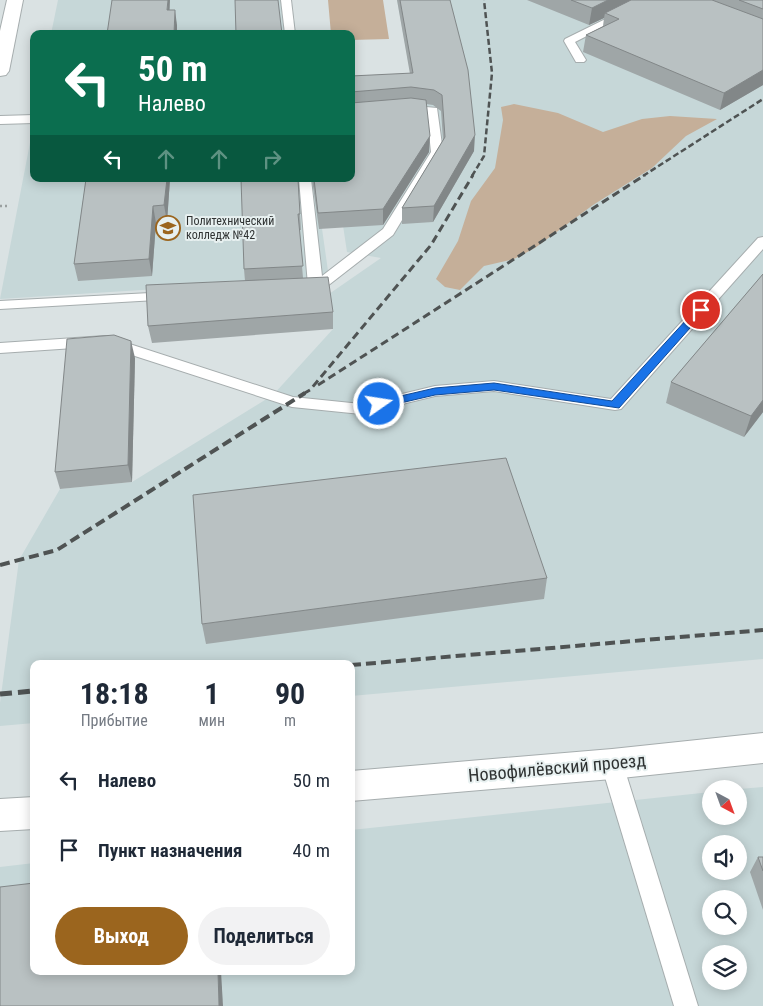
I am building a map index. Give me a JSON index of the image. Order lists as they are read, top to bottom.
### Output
{
  "streets": {
    "street": ["Новофилёвский проезд"]
  },
  "places": {
    "school or university": ["Политехнический колледж №42"]
  },
  "north": "bottom right",
  "page": {
    "turn": ["50 m", "Налево"],
    "eta": [
      "18:18",
      "Прибытие",
      "1",
      "мин",
      "90",
      "m"
    ],
    "list": [
      {
        "name": "Налево",
        "value": "50 m"
      },
      {
        "name": "Пункт назначения",
        "value": "40 m"
      }
    ],
    "buttons": ["Выход", "Поделиться"]
  }
}
